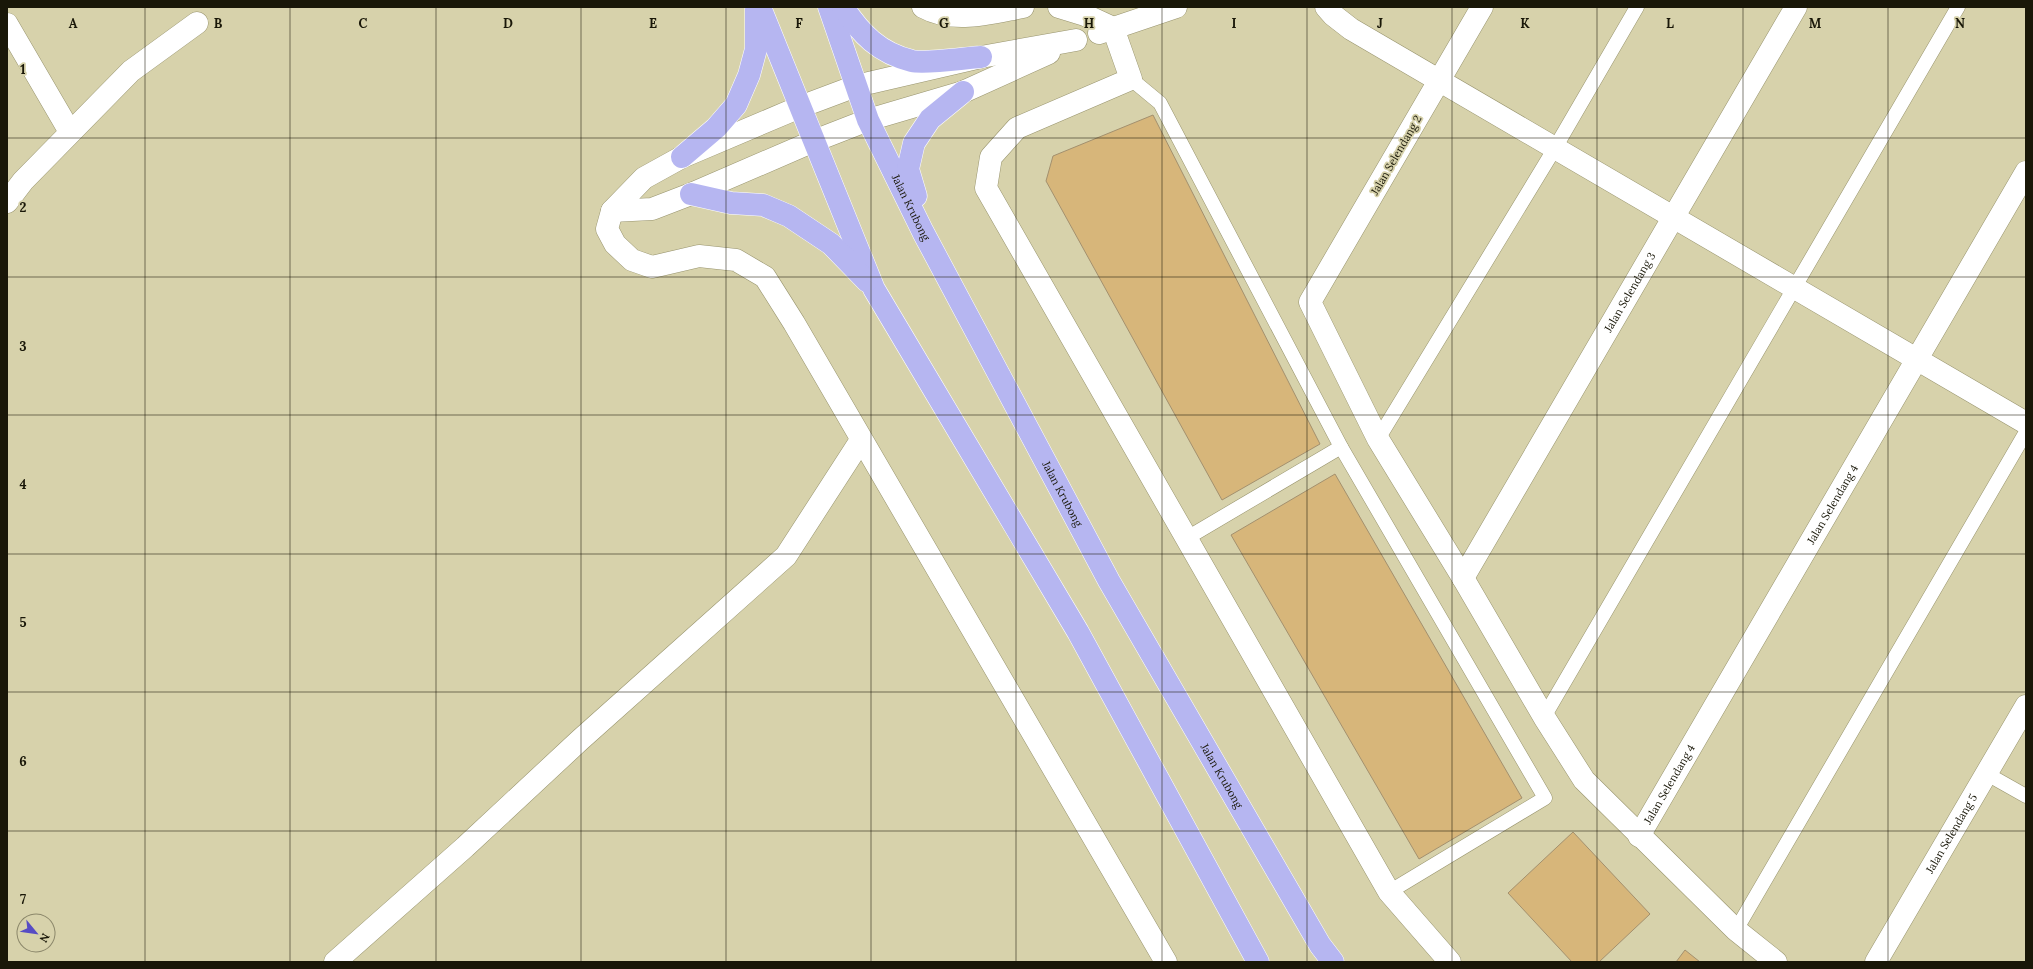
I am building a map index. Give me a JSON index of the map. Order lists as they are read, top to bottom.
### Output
{
  "streets": {
    "main road": ["Jalan Krubong"],
    "street": [
      "Jalan Selendang 2",
      "Jalan Selendang 3",
      "Jalan Selendang 4",
      "Jalan Selendang 5"
    ]
  },
  "north": "bottom right",
  "grid": {
    "columns": [
      "A",
      "B",
      "C",
      "D",
      "E",
      "F",
      "G",
      "H",
      "I",
      "J",
      "K",
      "L",
      "M",
      "N"
    ],
    "rows": [
      "1",
      "2",
      "3",
      "4",
      "5",
      "6",
      "7"
    ]
  }
}
